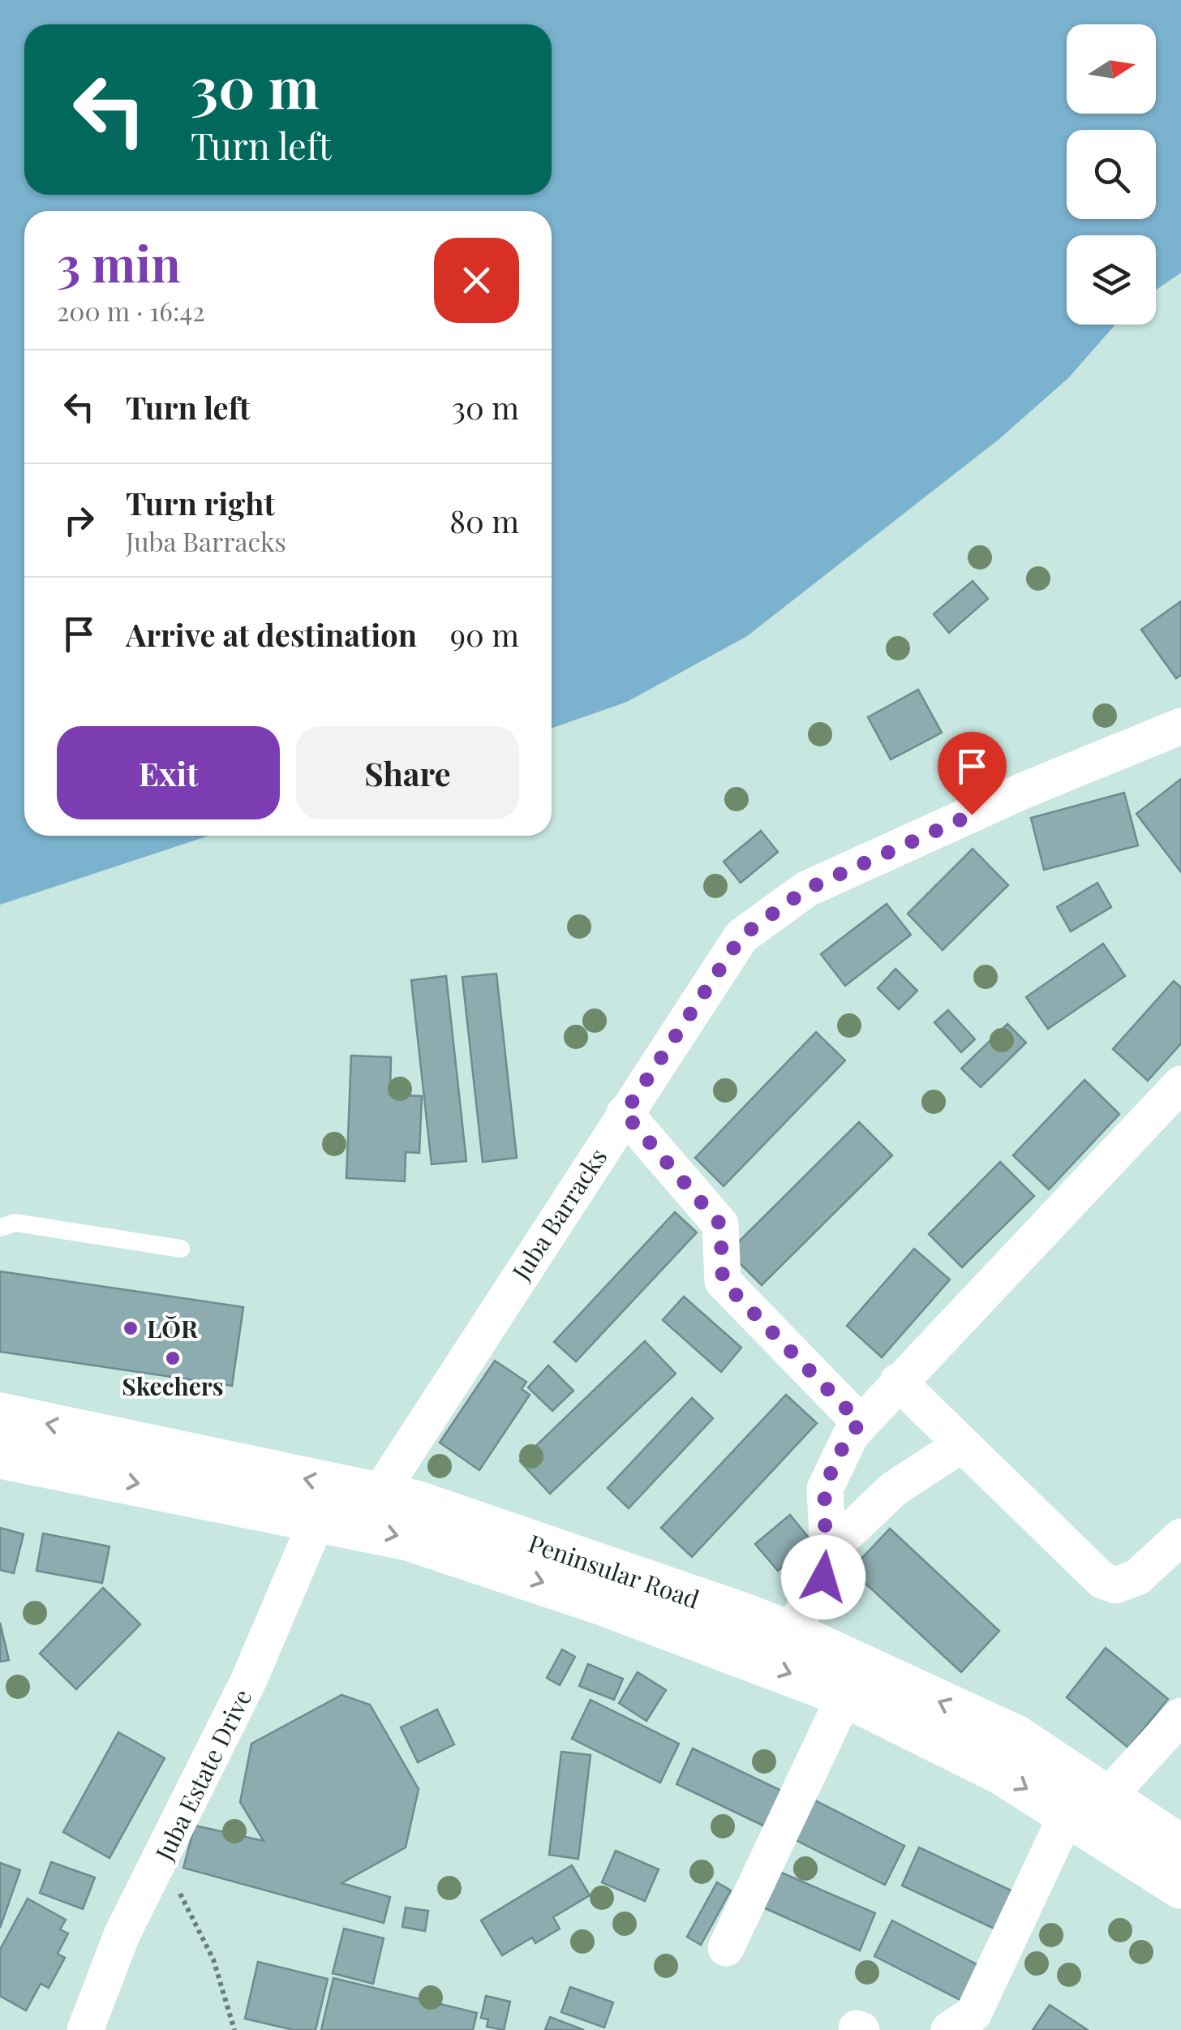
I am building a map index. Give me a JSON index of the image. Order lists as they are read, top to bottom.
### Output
{
  "streets": {
    "main road": ["Peninsular Road"],
    "street": ["Juba Barracks", "Juba Estate Drive"]
  },
  "crossings": [
    ["Juba Barracks", "Peninsular Road"],
    ["Peninsular Road", "Juba Estate Drive"]
  ],
  "places": ["LŎR", "Skechers"],
  "north": "right",
  "page": {
    "turn": ["30 m", "Turn left"],
    "heading": ["3 min", "200 m · 16:42"],
    "list": [
      {
        "name": "Turn left",
        "value": "30 m"
      },
      {
        "name": "Turn right",
        "note": "Juba Barracks",
        "value": "80 m"
      },
      {
        "name": "Arrive at destination",
        "value": "90 m"
      }
    ],
    "buttons": ["Exit", "Share"]
  }
}
